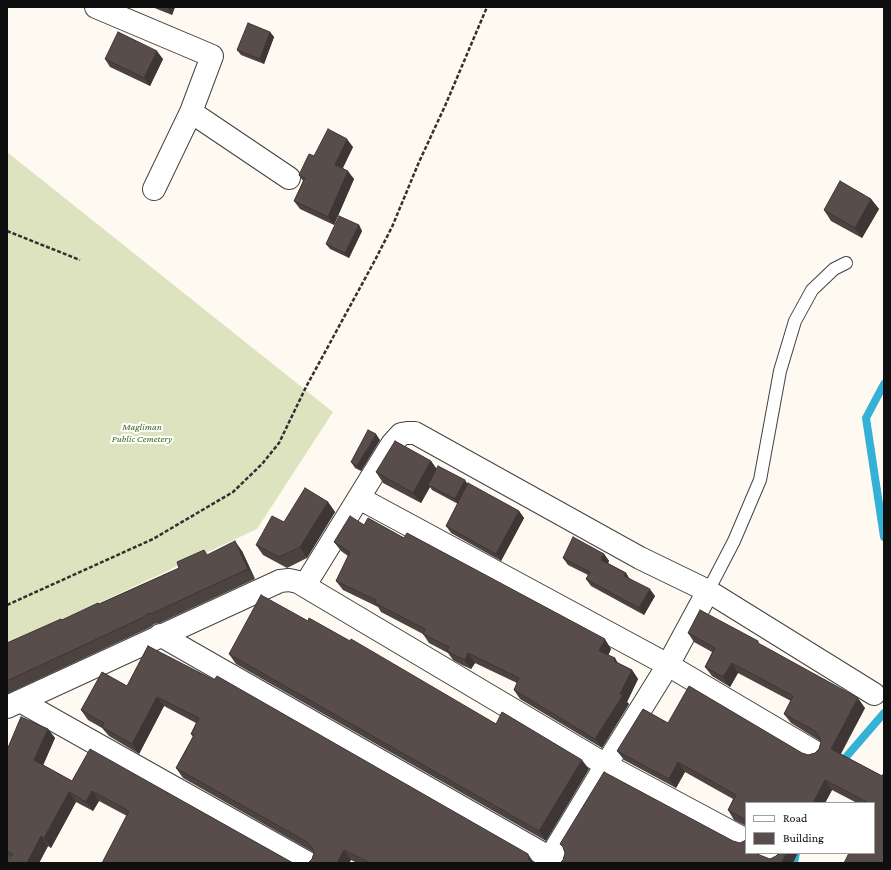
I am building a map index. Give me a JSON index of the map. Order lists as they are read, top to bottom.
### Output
{
  "parks": ["Magliman Public Cemetery"],
  "legend": ["Road", "Building"]
}
